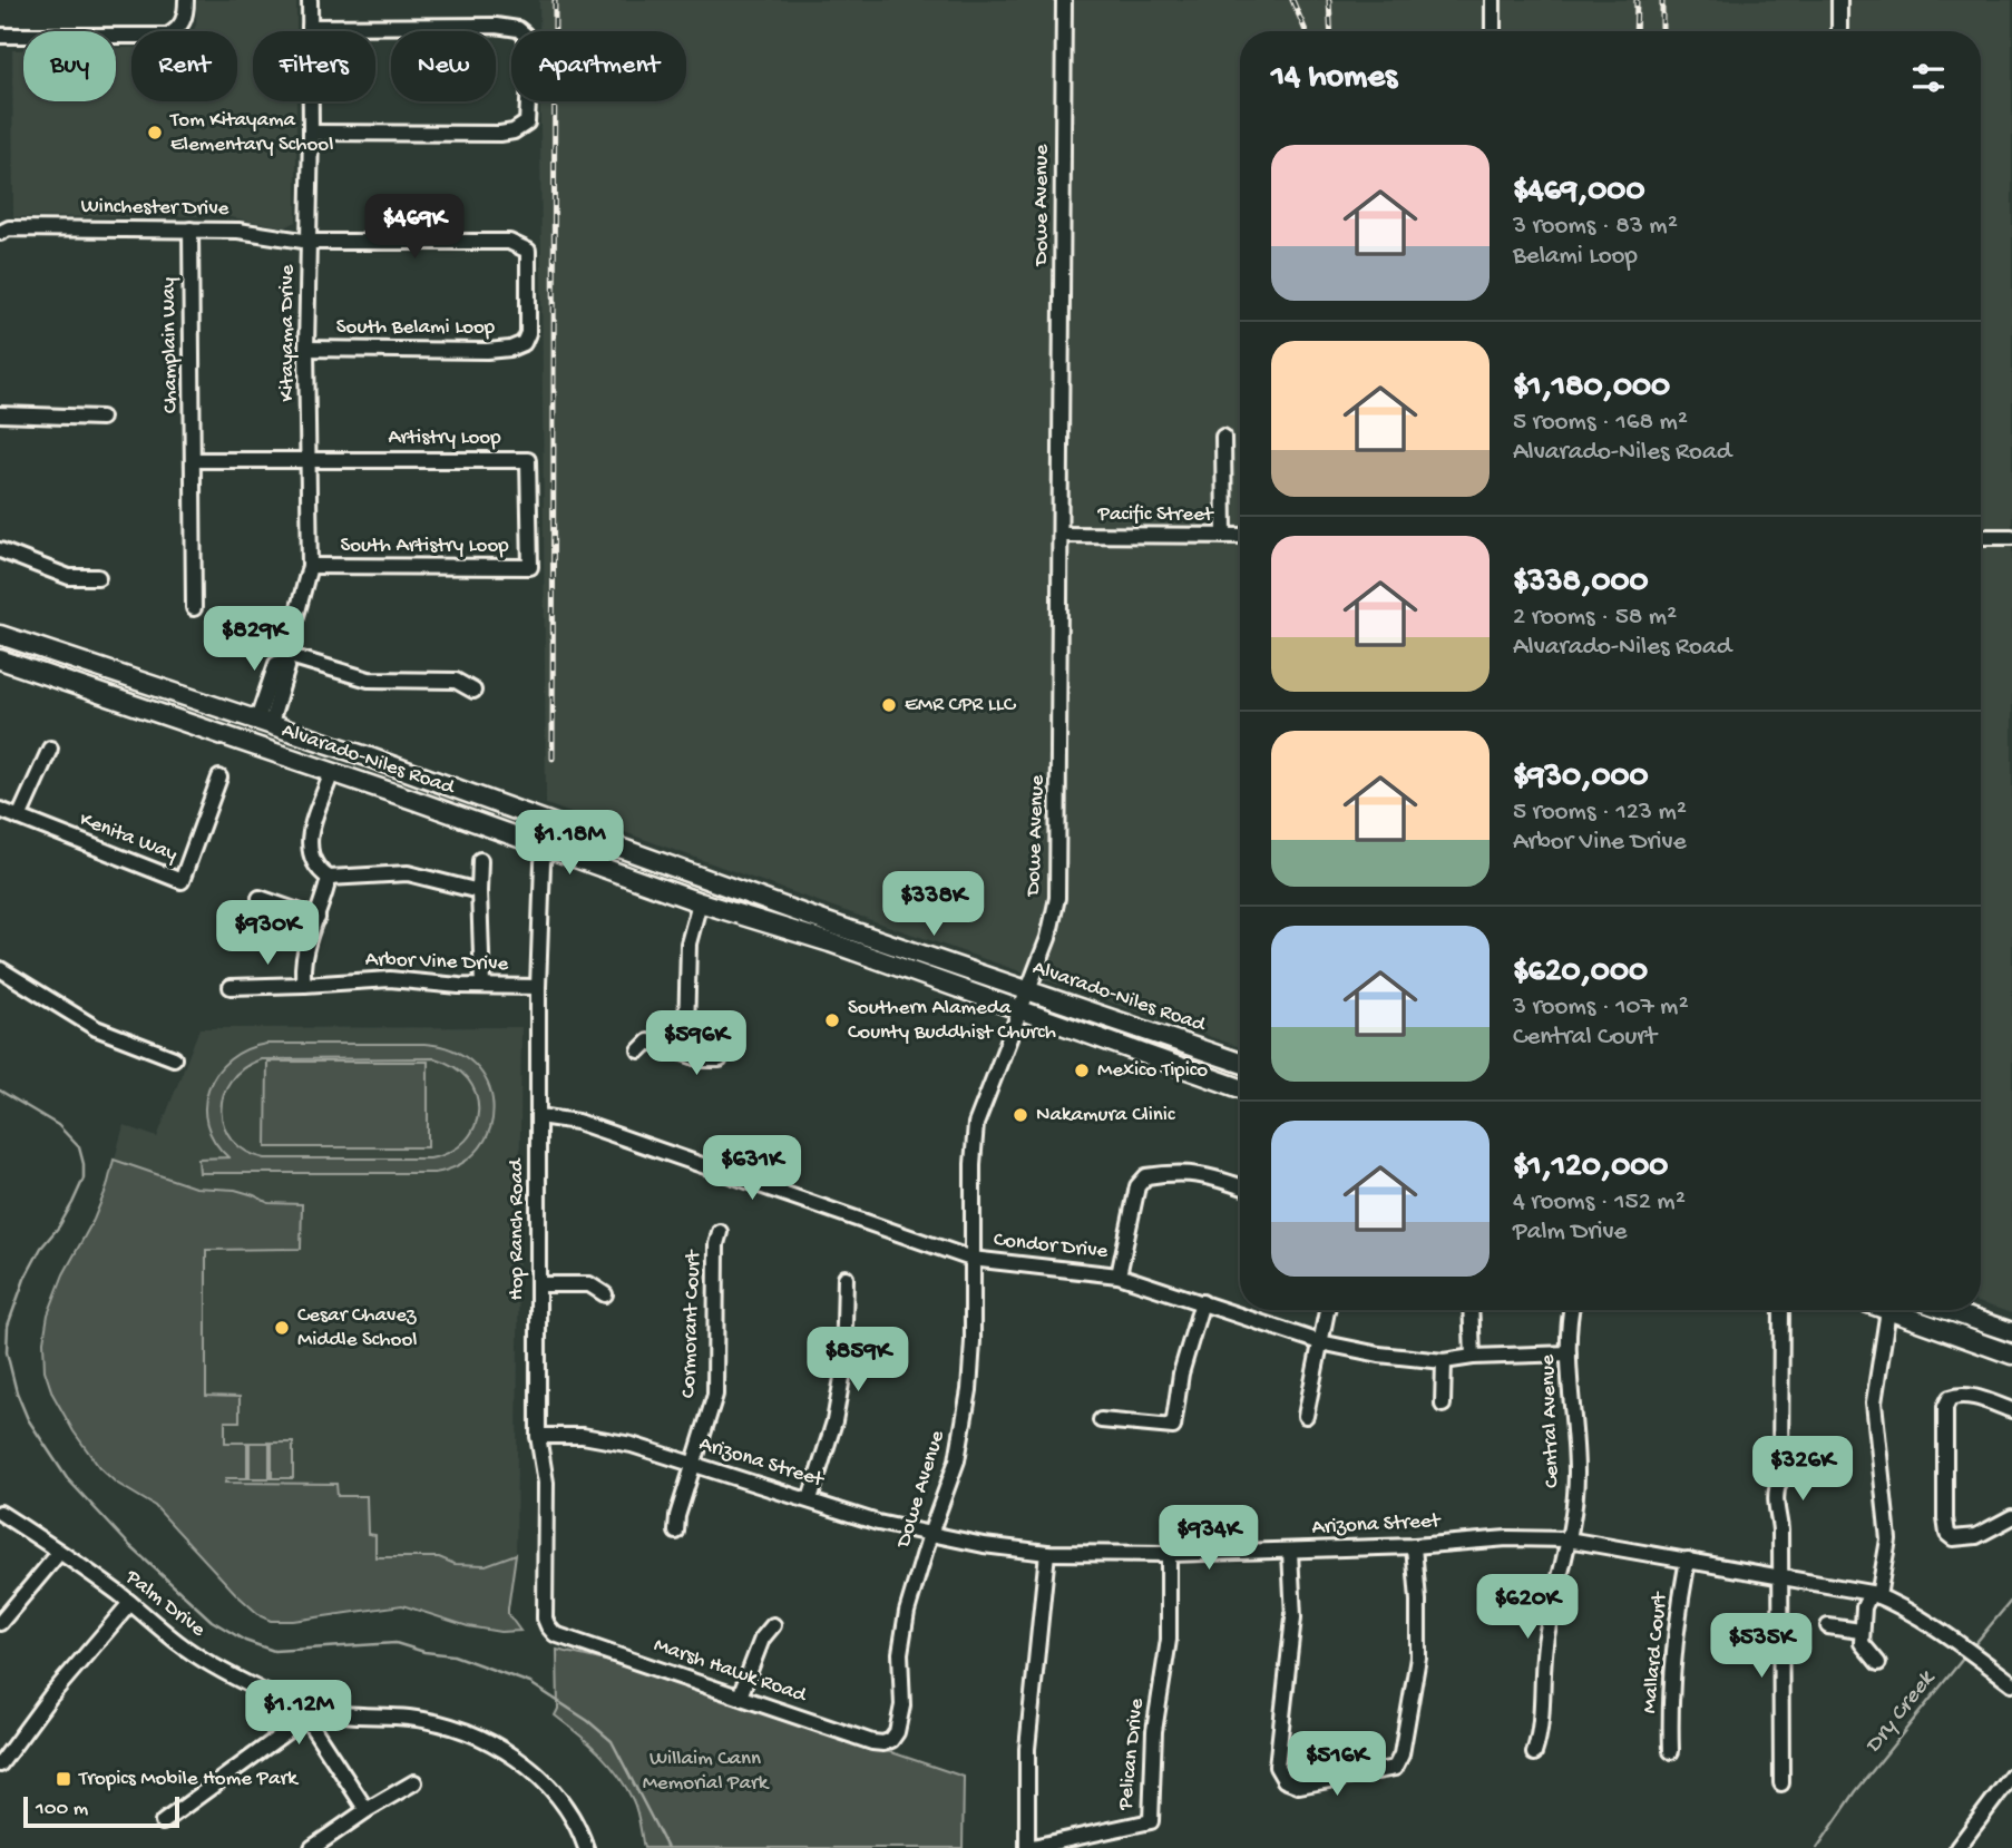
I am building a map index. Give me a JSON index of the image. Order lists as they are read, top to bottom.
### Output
{
  "streets": {
    "main road": ["Alvarado-Niles Road"],
    "street": [
      "Dowe Avenue",
      "Winchester Drive",
      "South Belami Loop",
      "Kitayama Drive",
      "Champlain Way",
      "Artistry Loop",
      "Pacific Street",
      "South Artistry Loop",
      "Kenita Way",
      "Arbor Vine Drive",
      "Hop Ranch Road",
      "Condor Drive",
      "Cormorant Court",
      "Central Avenue",
      "Arizona Street",
      "Palm Drive",
      "Mallard Court",
      "Marsh Hawk Road",
      "Pelican Drive"
    ]
  },
  "crossings": [
    ["Dowe Avenue", "Pacific Street"],
    ["Dowe Avenue", "Alvarado-Niles Road"],
    ["Dowe Avenue", "Condor Drive"],
    ["Dowe Avenue", "Arizona Street"],
    ["Dowe Avenue", "Marsh Hawk Road"],
    ["Winchester Drive", "South Belami Loop"],
    ["Winchester Drive", "Kitayama Drive"],
    ["Winchester Drive", "Champlain Way"],
    ["South Belami Loop", "Kitayama Drive"],
    ["Kitayama Drive", "Artistry Loop"],
    ["Kitayama Drive", "South Artistry Loop"],
    ["Kitayama Drive", "Alvarado-Niles Road"],
    ["Artistry Loop", "South Artistry Loop"],
    ["Alvarado-Niles Road", "Hop Ranch Road"],
    ["Arbor Vine Drive", "Hop Ranch Road"],
    ["Hop Ranch Road", "Condor Drive"],
    ["Hop Ranch Road", "Arizona Street"],
    ["Hop Ranch Road", "Marsh Hawk Road"],
    ["Condor Drive", "Central Avenue"],
    ["Cormorant Court", "Arizona Street"],
    ["Central Avenue", "Arizona Street"],
    ["Arizona Street", "Mallard Court"],
    ["Arizona Street", "Pelican Drive"]
  ],
  "water": ["Dry Creek"],
  "parks": ["Willaim Cann Memorial Park"],
  "places": {
    "other": [
      "Tom Kitayama Elementary School",
      "EMR CPR LLC",
      "Southern Alameda County Buddhist Church",
      "Mexico Tipico",
      "Nakamura Clinic",
      "Cesar Chavez Middle School"
    ],
    "transit": ["Tropics Mobile Home Park"]
  },
  "scale_bar": "100 m",
  "page": {
    "chip": [
      "Buy",
      "Rent",
      "Filters",
      "New",
      "Apartment"
    ],
    "heading": "14 homes",
    "list": [
      {
        "name": "$469,000",
        "note": "3 rooms · 83 m² · Belami Loop"
      },
      {
        "name": "$1,180,000",
        "note": "5 rooms · 168 m² · Alvarado-Niles Road"
      },
      {
        "name": "$338,000",
        "note": "2 rooms · 58 m² · Alvarado-Niles Road"
      },
      {
        "name": "$930,000",
        "note": "5 rooms · 123 m² · Arbor Vine Drive"
      },
      {
        "name": "$620,000",
        "note": "3 rooms · 107 m² · Central Court"
      },
      {
        "name": "$1,120,000",
        "note": "4 rooms · 152 m² · Palm Drive"
      }
    ],
    "price": [
      "$469K",
      "$829K",
      "$1.18M",
      "$338K",
      "$930K",
      "$596K",
      "$631K",
      "$859K",
      "$326K",
      "$934K",
      "$620K",
      "$535K",
      "$1.12M",
      "$516K"
    ],
    "scale": "100 m"
  }
}
